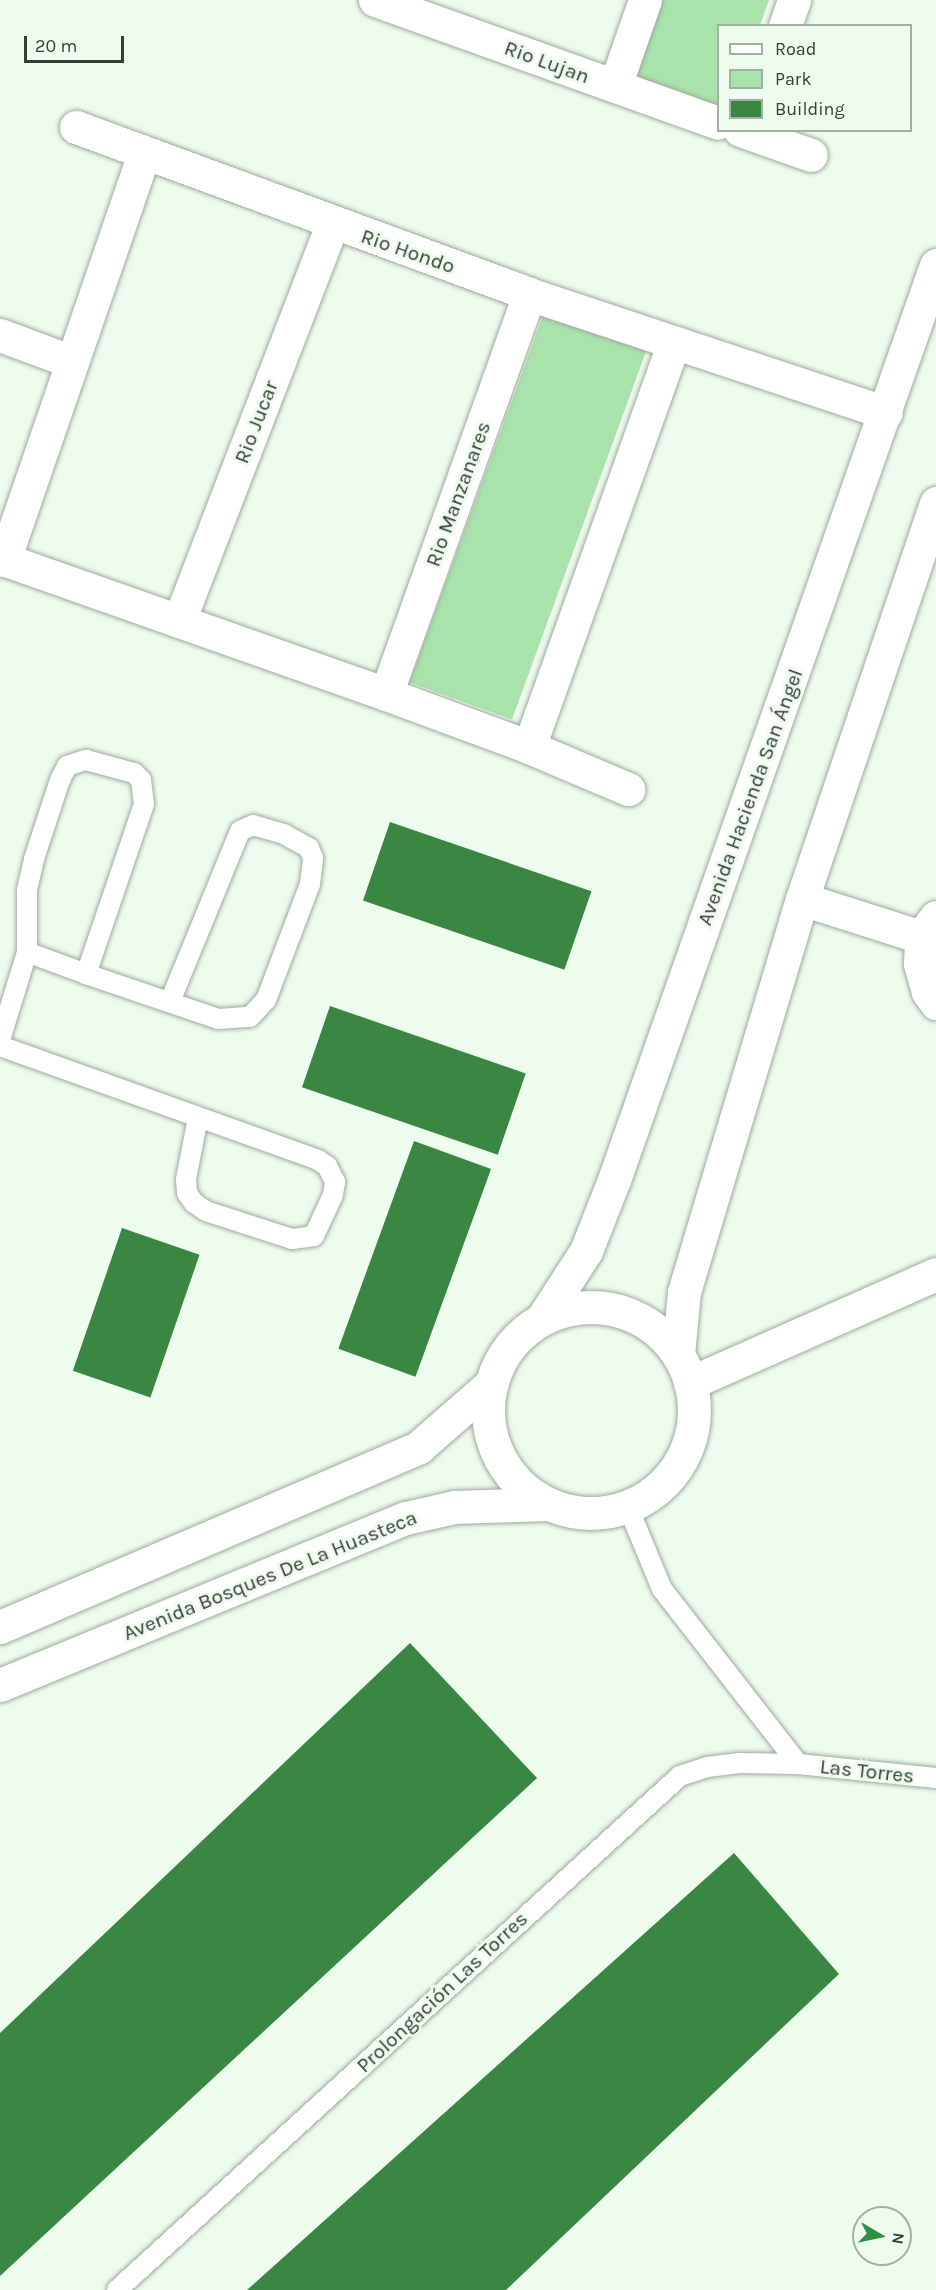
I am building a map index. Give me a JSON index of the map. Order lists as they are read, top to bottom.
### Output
{
  "streets": {
    "street": [
      "Rio Lujan",
      "Rio Hondo",
      "Rio Jucar",
      "Rio Manzanares",
      "Avenida Hacienda San Ángel",
      "Avenida Bosques De La Huasteca"
    ],
    "lane": ["Las Torres", "Prolongación Las Torres"]
  },
  "crossings": [
    ["Rio Hondo", "Rio Jucar"],
    ["Rio Hondo", "Rio Manzanares"],
    ["Rio Hondo", "Avenida Hacienda San Ángel"],
    ["Avenida Hacienda San Ángel", "Avenida Bosques De La Huasteca"],
    ["Las Torres", "Prolongación Las Torres"]
  ],
  "legend": ["Road", "Park", "Building"],
  "scale_bar": "20 m",
  "north": "right"
}
